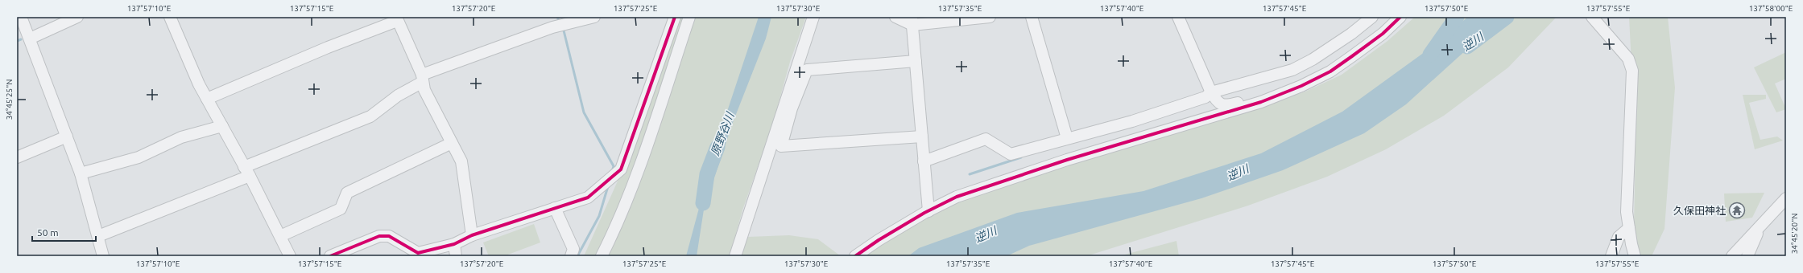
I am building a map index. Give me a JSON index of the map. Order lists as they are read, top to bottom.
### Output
{
  "water": ["逆川", "原野谷川"],
  "places": {
    "temple": ["久保田神社"]
  },
  "scale_bar": "50 m",
  "coordinates": [
    "137°57'10\"E",
    "137°57'15\"E",
    "137°57'20\"E",
    "137°57'25\"E",
    "137°57'30\"E",
    "137°57'35\"E",
    "137°57'40\"E",
    "137°57'45\"E",
    "137°57'50\"E",
    "137°57'55\"E",
    "137°58'00\"E",
    "34°45'25\"N",
    "34°45'20\"N"
  ]
}
